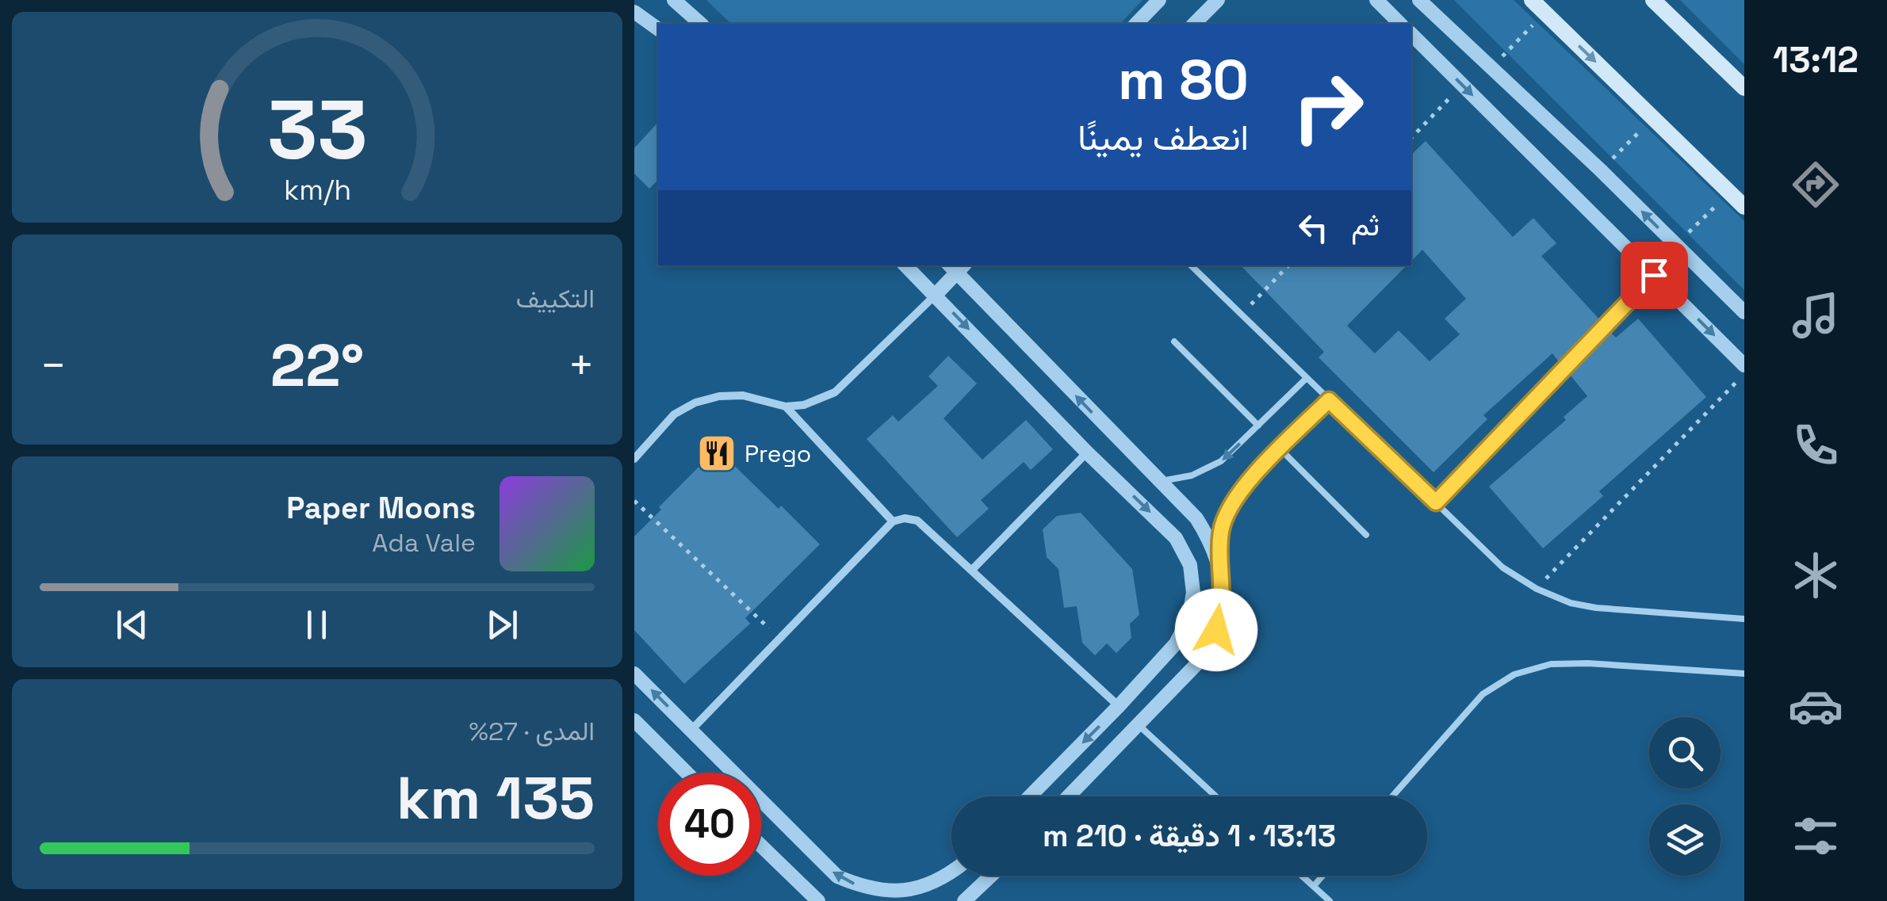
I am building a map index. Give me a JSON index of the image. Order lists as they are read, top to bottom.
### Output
{
  "places": {
    "restaurant": ["Prego"]
  },
  "page": {
    "tabs": "13:12",
    "turn": ["80 m", "انعطف يمينًا"],
    "then": "ثم",
    "tile": [
      "التكييف",
      ["المدى · 27%", "135 km"]
    ],
    "heat": ["−", "22°", "+"],
    "song": ["Paper Moons", "Ada Vale"],
    "limit": "40",
    "trip": "13:13 · 1 دقيقة · 210 m",
    "gauge": ["33", "km/h"]
  }
}
